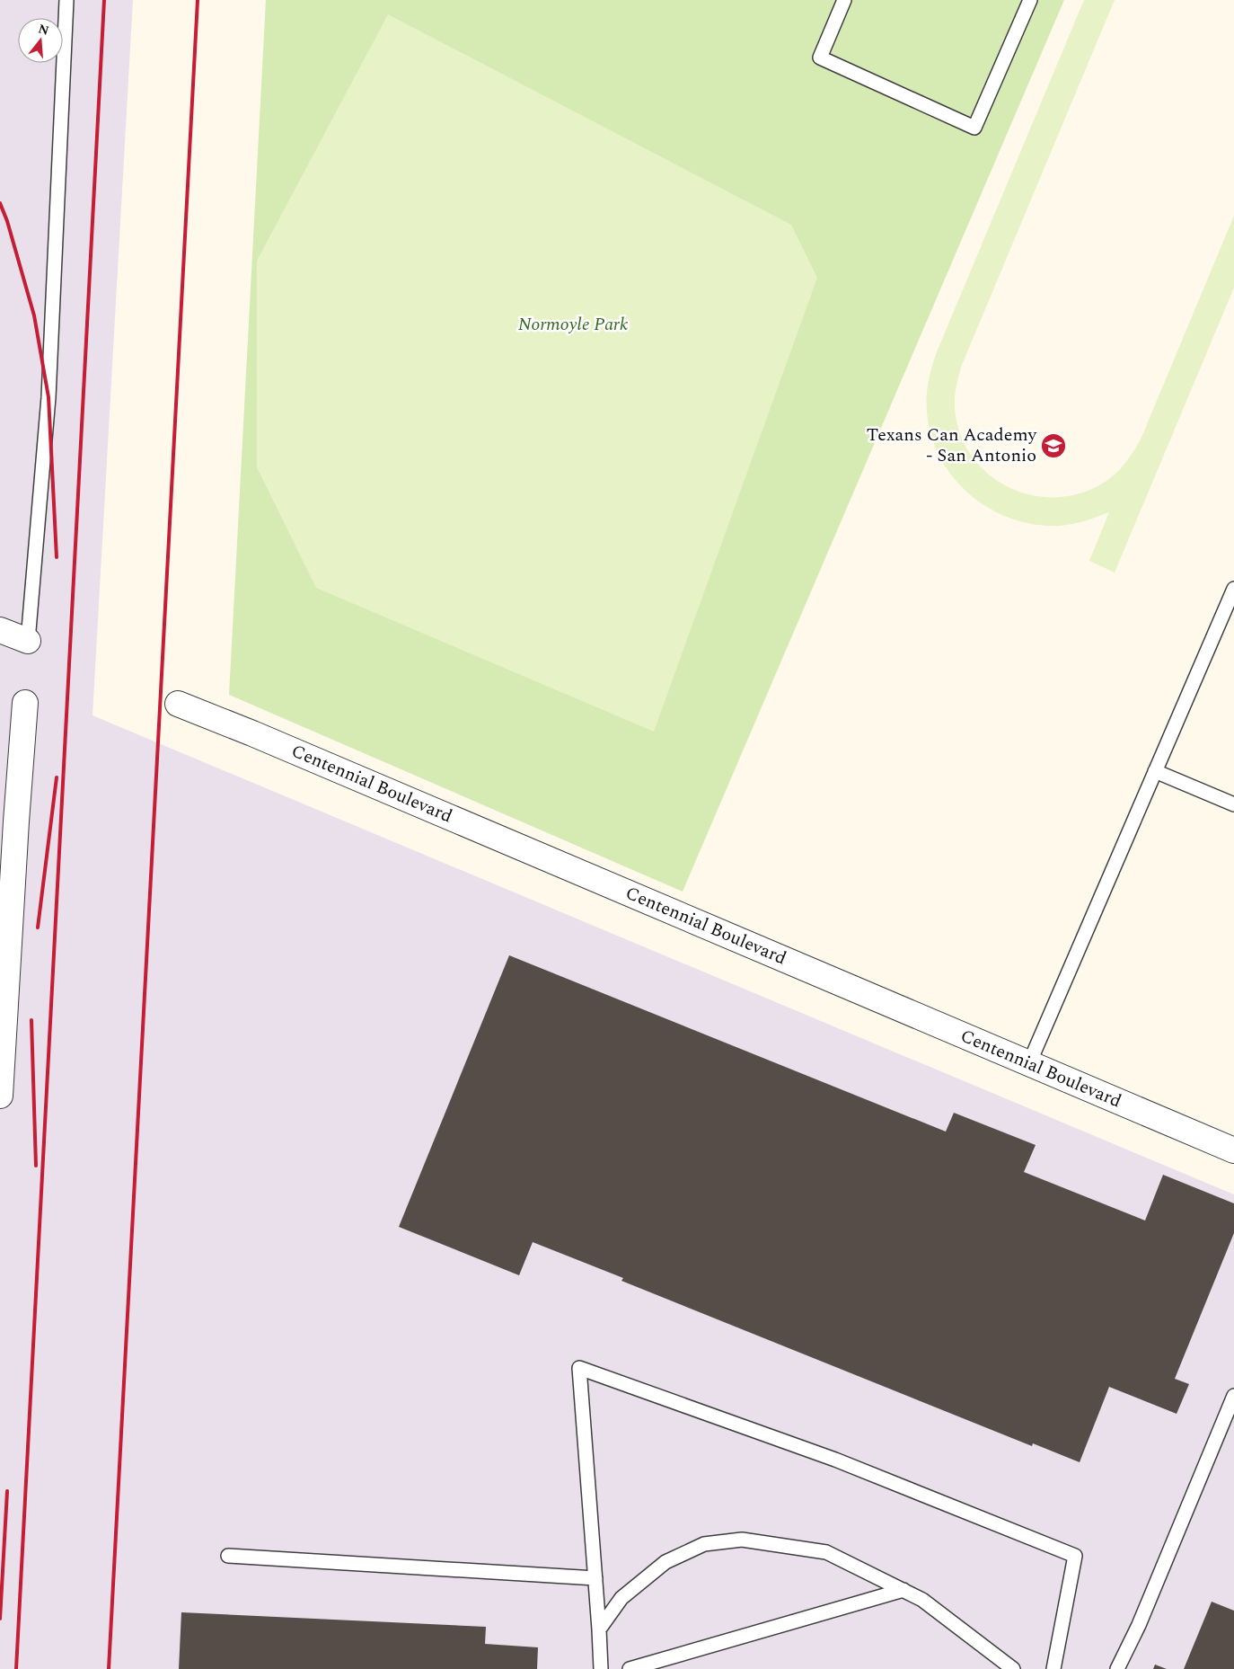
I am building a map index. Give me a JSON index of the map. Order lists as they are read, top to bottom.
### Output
{
  "streets": {
    "street": ["Centennial Boulevard"]
  },
  "parks": ["Normoyle Park"],
  "places": {
    "school or university": ["Texans Can Academy - San Antonio"]
  },
  "north": "top"
}
